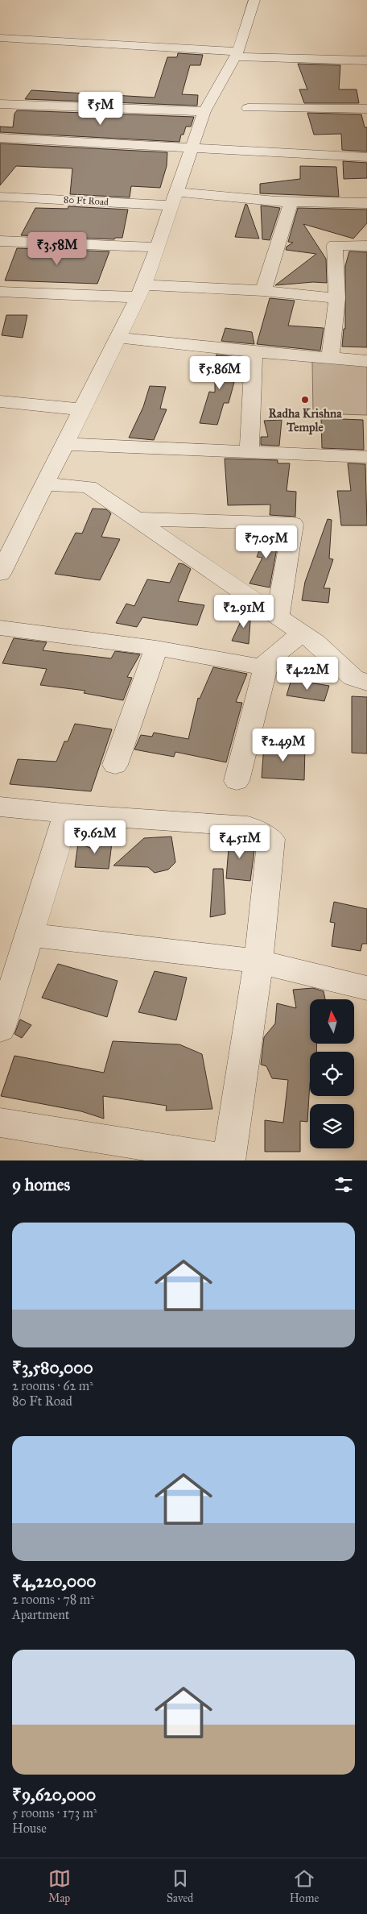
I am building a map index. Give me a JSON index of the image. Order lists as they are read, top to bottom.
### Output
{
  "streets": {
    "street": ["80 Ft Road"]
  },
  "places": ["Radha Krishna Temple"],
  "north": "top",
  "page": {
    "price": [
      "₹5M",
      "₹3.58M",
      "₹5.86M",
      "₹7.05M",
      "₹2.91M",
      "₹4.22M",
      "₹2.49M",
      "₹9.62M",
      "₹4.51M"
    ],
    "heading": "9 homes",
    "list": [
      {
        "name": "₹3,580,000",
        "note": "2 rooms · 62 m² · 80 Ft Road"
      },
      {
        "name": "₹4,220,000",
        "note": "2 rooms · 78 m² · Apartment"
      },
      {
        "name": "₹9,620,000",
        "note": "5 rooms · 173 m² · House"
      }
    ],
    "tabs": ["Map", "Saved", "Home"]
  }
}
